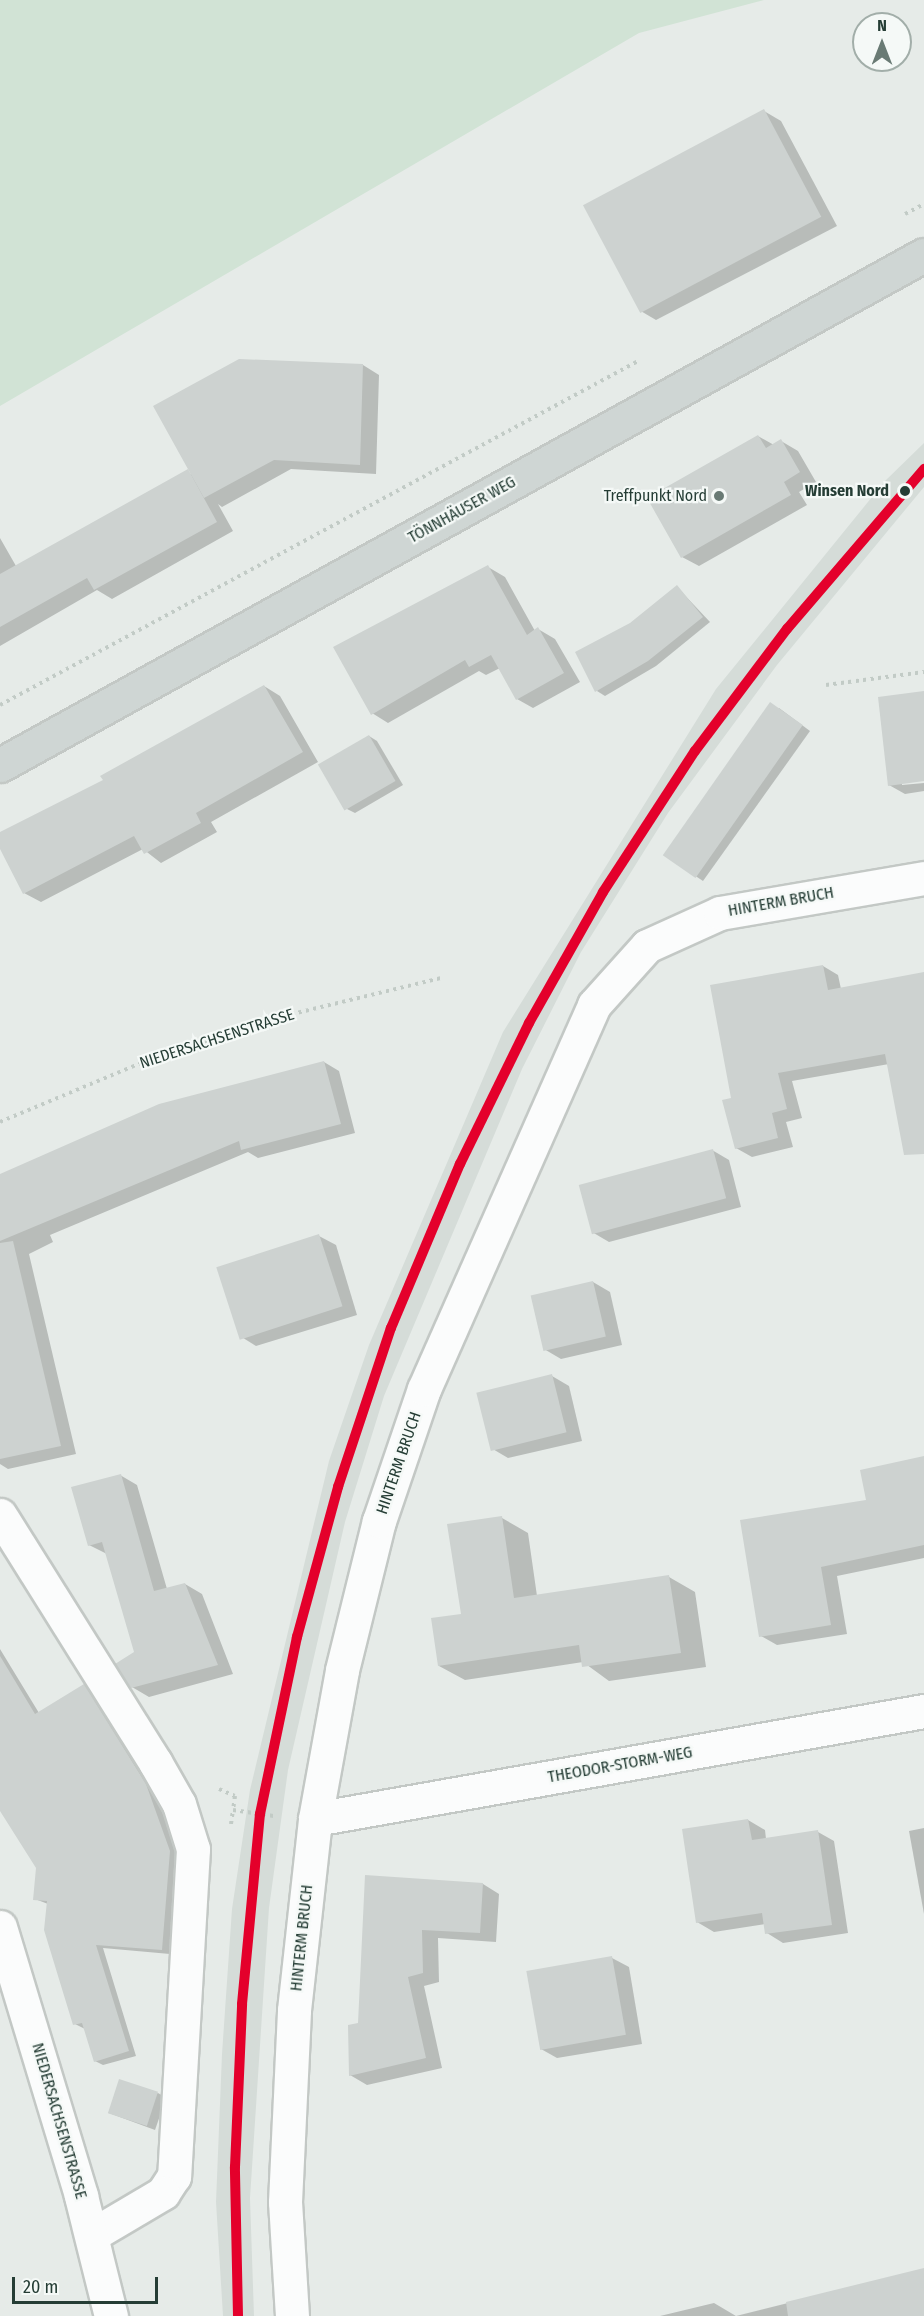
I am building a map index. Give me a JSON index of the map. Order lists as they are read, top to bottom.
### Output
{
  "streets": {
    "main road": ["TÖNNHÄUSER WEG"],
    "street": ["HINTERM BRUCH", "NIEDERSACHSENSTRASSE", "THEODOR-STORM-WEG"]
  },
  "crossings": [
    ["HINTERM BRUCH", "THEODOR-STORM-WEG"]
  ],
  "places": ["Winsen Nord", "Treffpunkt Nord"],
  "scale_bar": "20 m",
  "north": "top"
}
